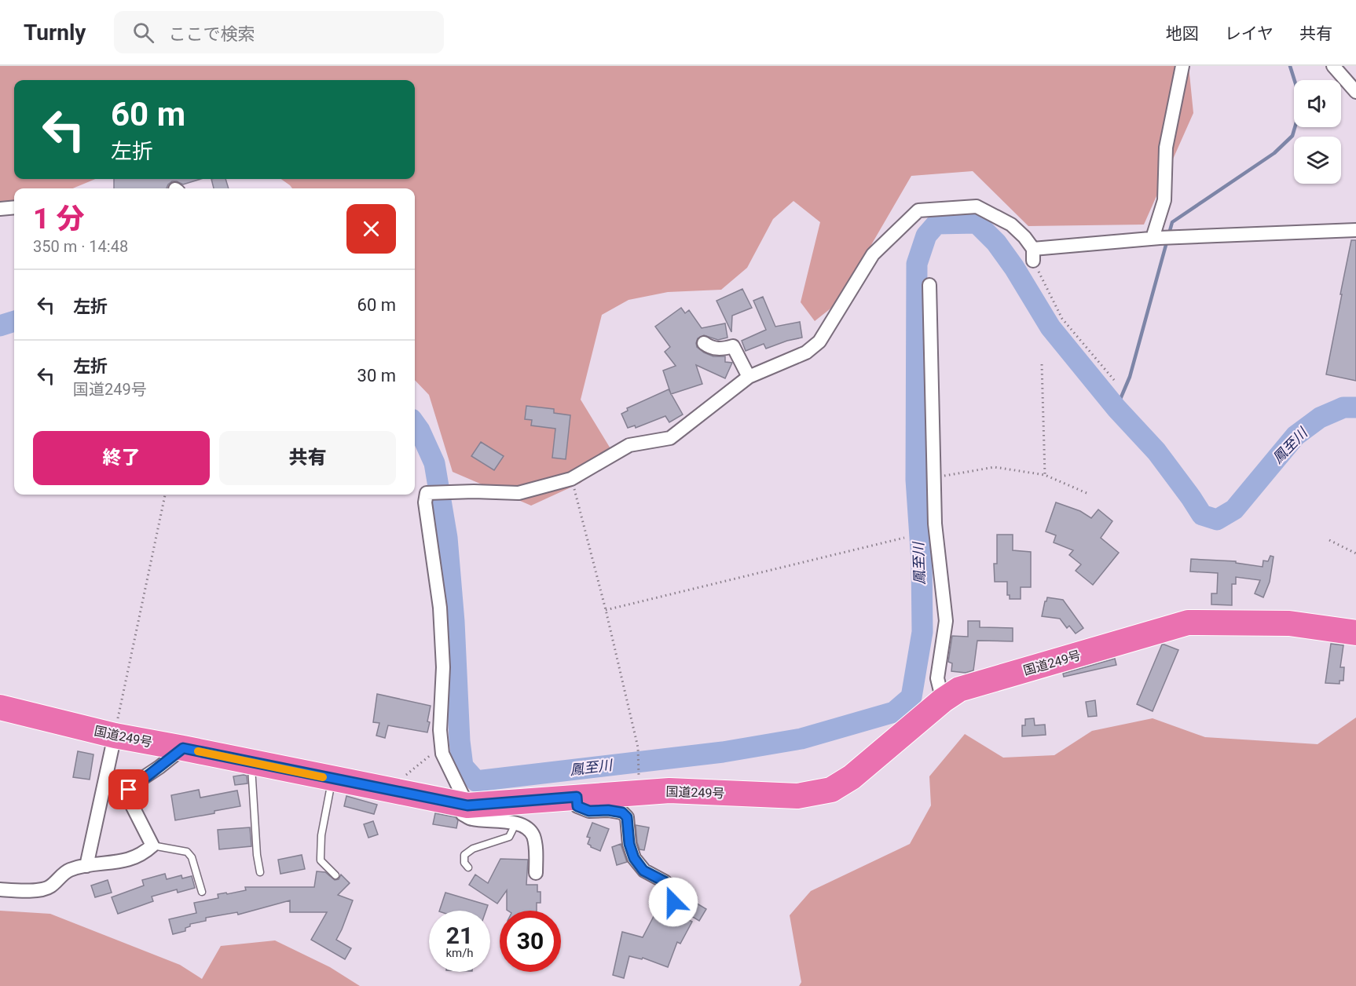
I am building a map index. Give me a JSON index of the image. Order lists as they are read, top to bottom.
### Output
{
  "streets": {
    "highway": ["国道249号"]
  },
  "water": ["鳳至川"],
  "page": {
    "header": "Turnly",
    "search": "ここで検索",
    "nav": ["地図", "レイヤ", "共有"],
    "turn": ["60 m", "左折"],
    "heading": ["1 分", "350 m · 14:48"],
    "list": [
      {
        "name": "左折",
        "value": "60 m"
      },
      {
        "name": "左折",
        "note": "国道249号",
        "value": "30 m"
      }
    ],
    "buttons": ["終了", "共有"],
    "speed": "21 km/h",
    "limit": "30"
  }
}
